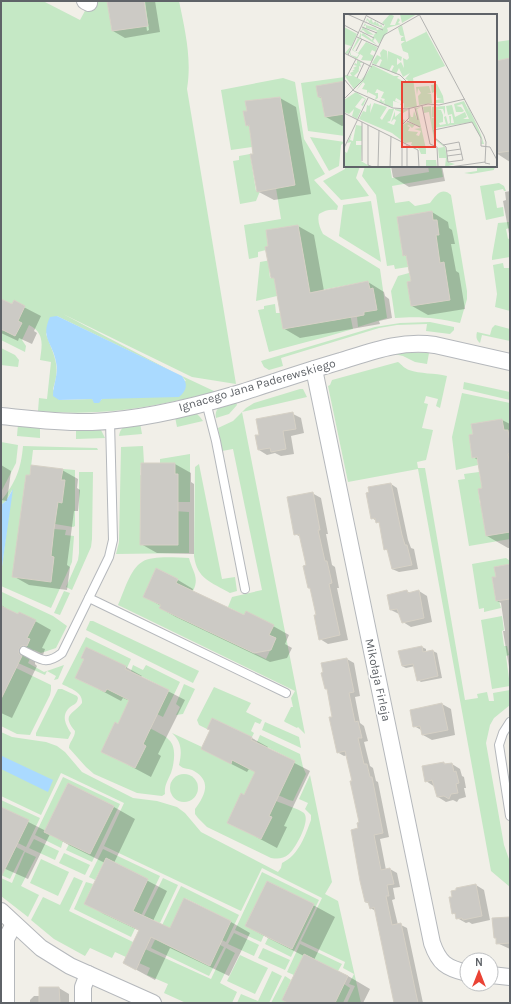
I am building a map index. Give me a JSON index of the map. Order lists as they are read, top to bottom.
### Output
{
  "streets": {
    "street": ["Ignacego Jana Paderewskiego", "Mikołaja Firleja"]
  },
  "crossings": [
    ["Ignacego Jana Paderewskiego", "Mikołaja Firleja"]
  ],
  "north": "top"
}
